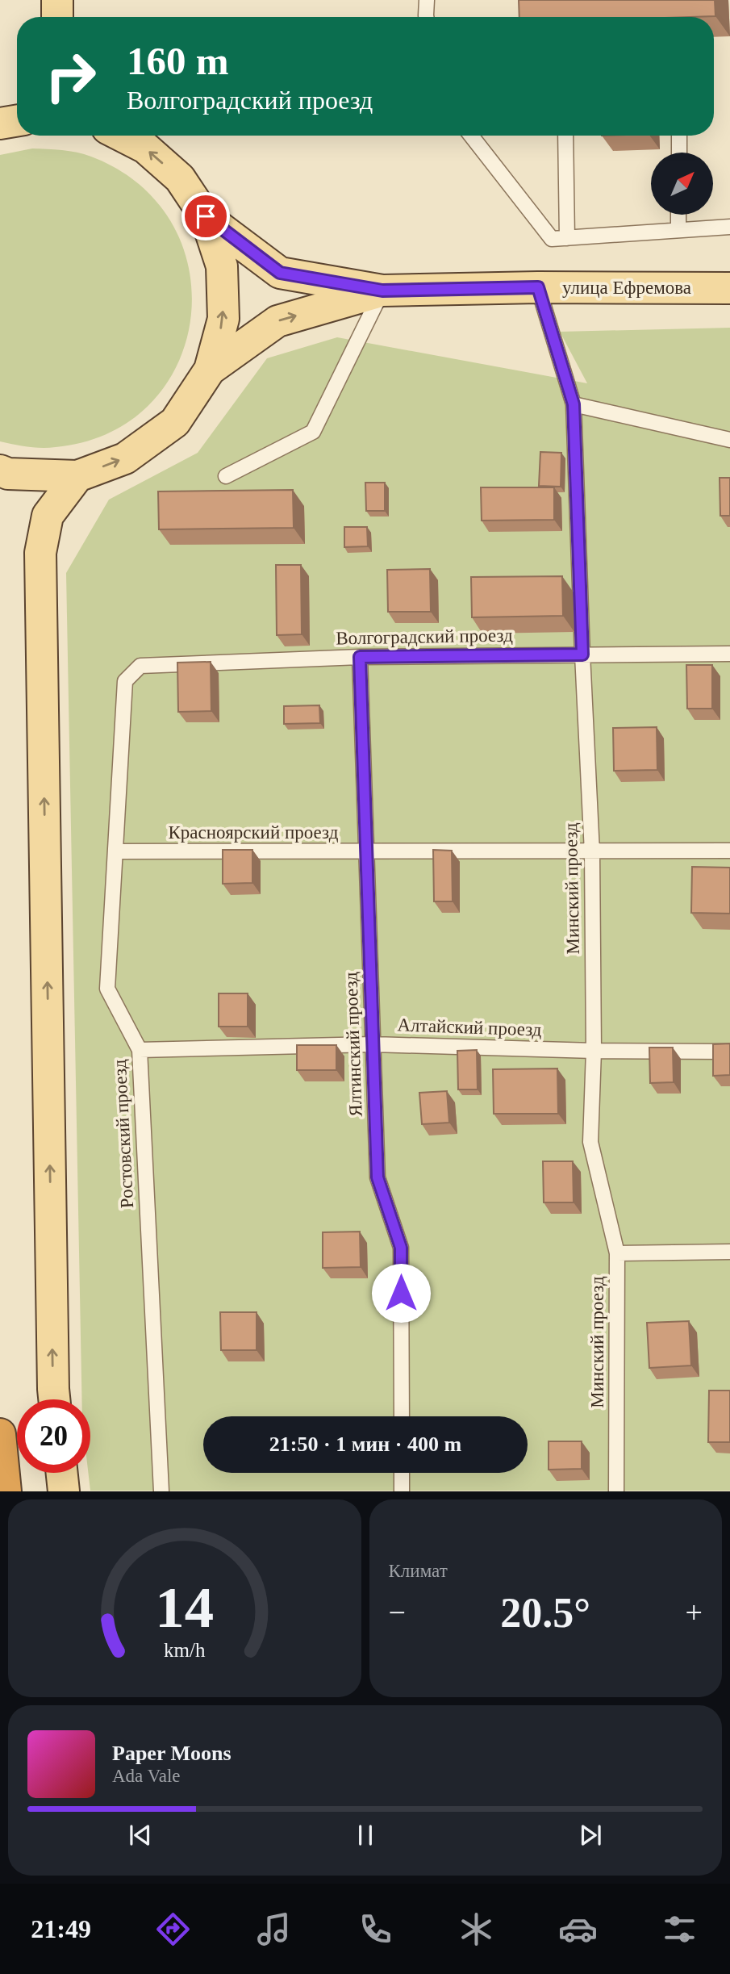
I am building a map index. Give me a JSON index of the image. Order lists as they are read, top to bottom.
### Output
{
  "streets": {
    "main road": ["улица Ефремова"],
    "lane": [
      "Волгоградский проезд",
      "Красноярский проезд",
      "Минский проезд",
      "Алтайский проезд",
      "Ялтинский проезд",
      "Ростовский проезд"
    ]
  },
  "crossings": [
    ["улица Ефремова", "Минский проезд"],
    ["Волгоградский проезд", "Минский проезд"],
    ["Волгоградский проезд", "Ялтинский проезд"],
    ["Волгоградский проезд", "Ростовский проезд"],
    ["Красноярский проезд", "Минский проезд"],
    ["Красноярский проезд", "Ялтинский проезд"],
    ["Красноярский проезд", "Ростовский проезд"],
    ["Минский проезд", "Алтайский проезд"],
    ["Алтайский проезд", "Ялтинский проезд"],
    ["Алтайский проезд", "Ростовский проезд"]
  ],
  "north": "top right",
  "page": {
    "turn": ["160 m", "Волгоградский проезд"],
    "limit": "20",
    "trip": "21:50 · 1 мин · 400 m",
    "tile": "Климат",
    "heat": ["−", "20.5°", "+"],
    "song": ["Paper Moons", "Ada Vale"],
    "tabs": "21:49",
    "gauge": ["14", "km/h"]
  }
}
